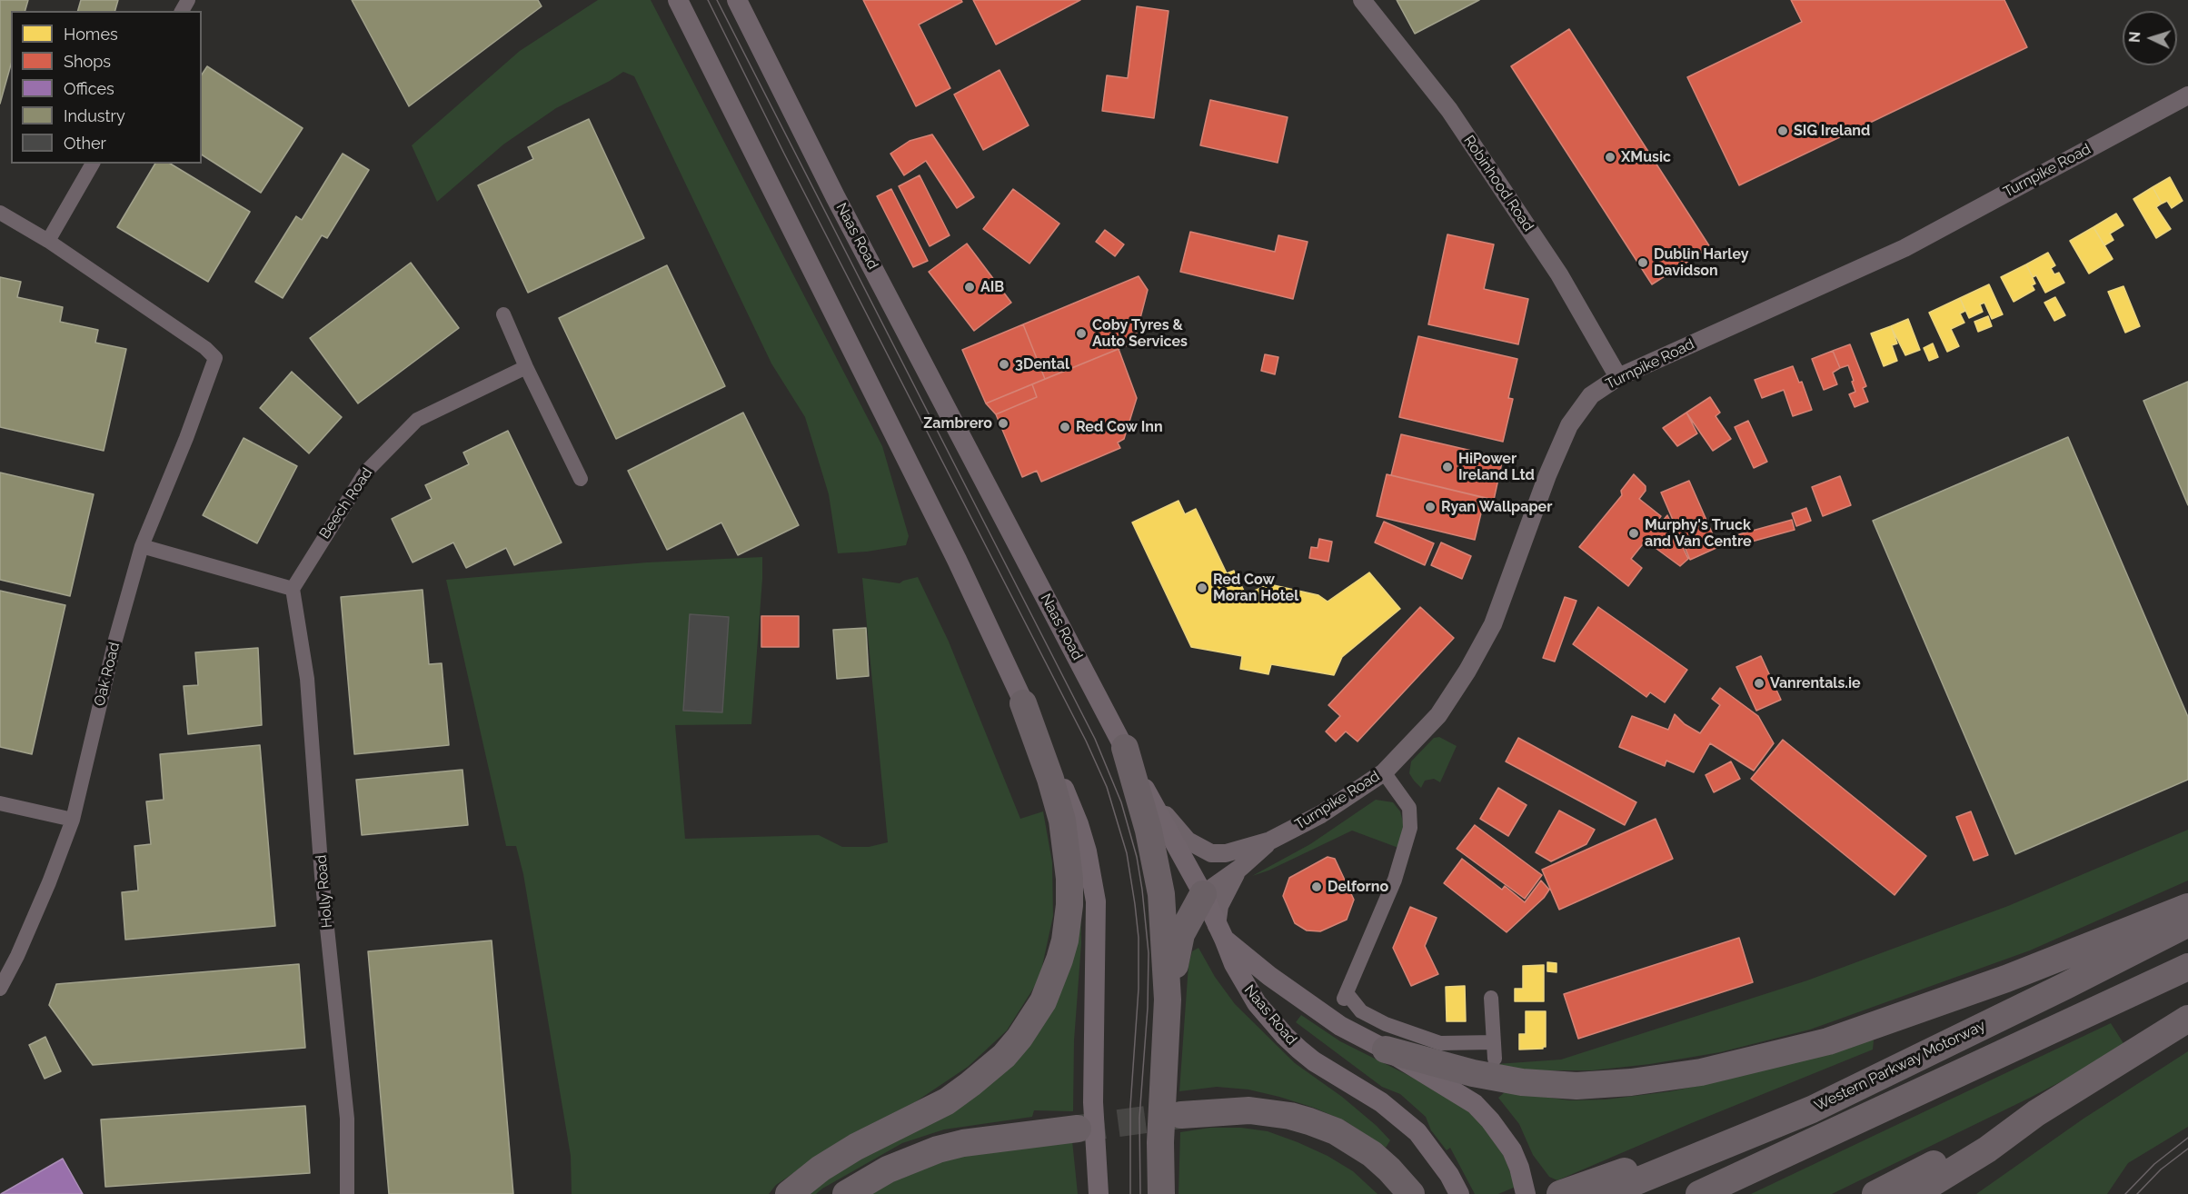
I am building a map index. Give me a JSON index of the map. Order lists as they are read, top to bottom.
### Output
{
  "streets": {
    "highway": ["Western Parkway Motorway"],
    "main road": ["Naas Road"],
    "street": [
      "Turnpike Road",
      "Robinhood Road",
      "Beech Road",
      "Oak Road",
      "Holly Road"
    ]
  },
  "crossings": [
    ["Turnpike Road", "Robinhood Road"],
    ["Beech Road", "Holly Road"]
  ],
  "places": [
    "SIG Ireland",
    "XMusic",
    "Dublin Harley Davidson",
    "AIB",
    "Coby Tyres & Auto Services",
    "3Dental",
    "Zambrero",
    "Red Cow Inn",
    "HiPower Ireland Ltd",
    "Ryan Wallpaper",
    "Murphy's Truck and Van Centre",
    "Red Cow Moran Hotel",
    "Vanrentals.ie",
    "Delforno"
  ],
  "legend": [
    "Homes",
    "Shops",
    "Offices",
    "Industry",
    "Other"
  ],
  "north": "left"
}
